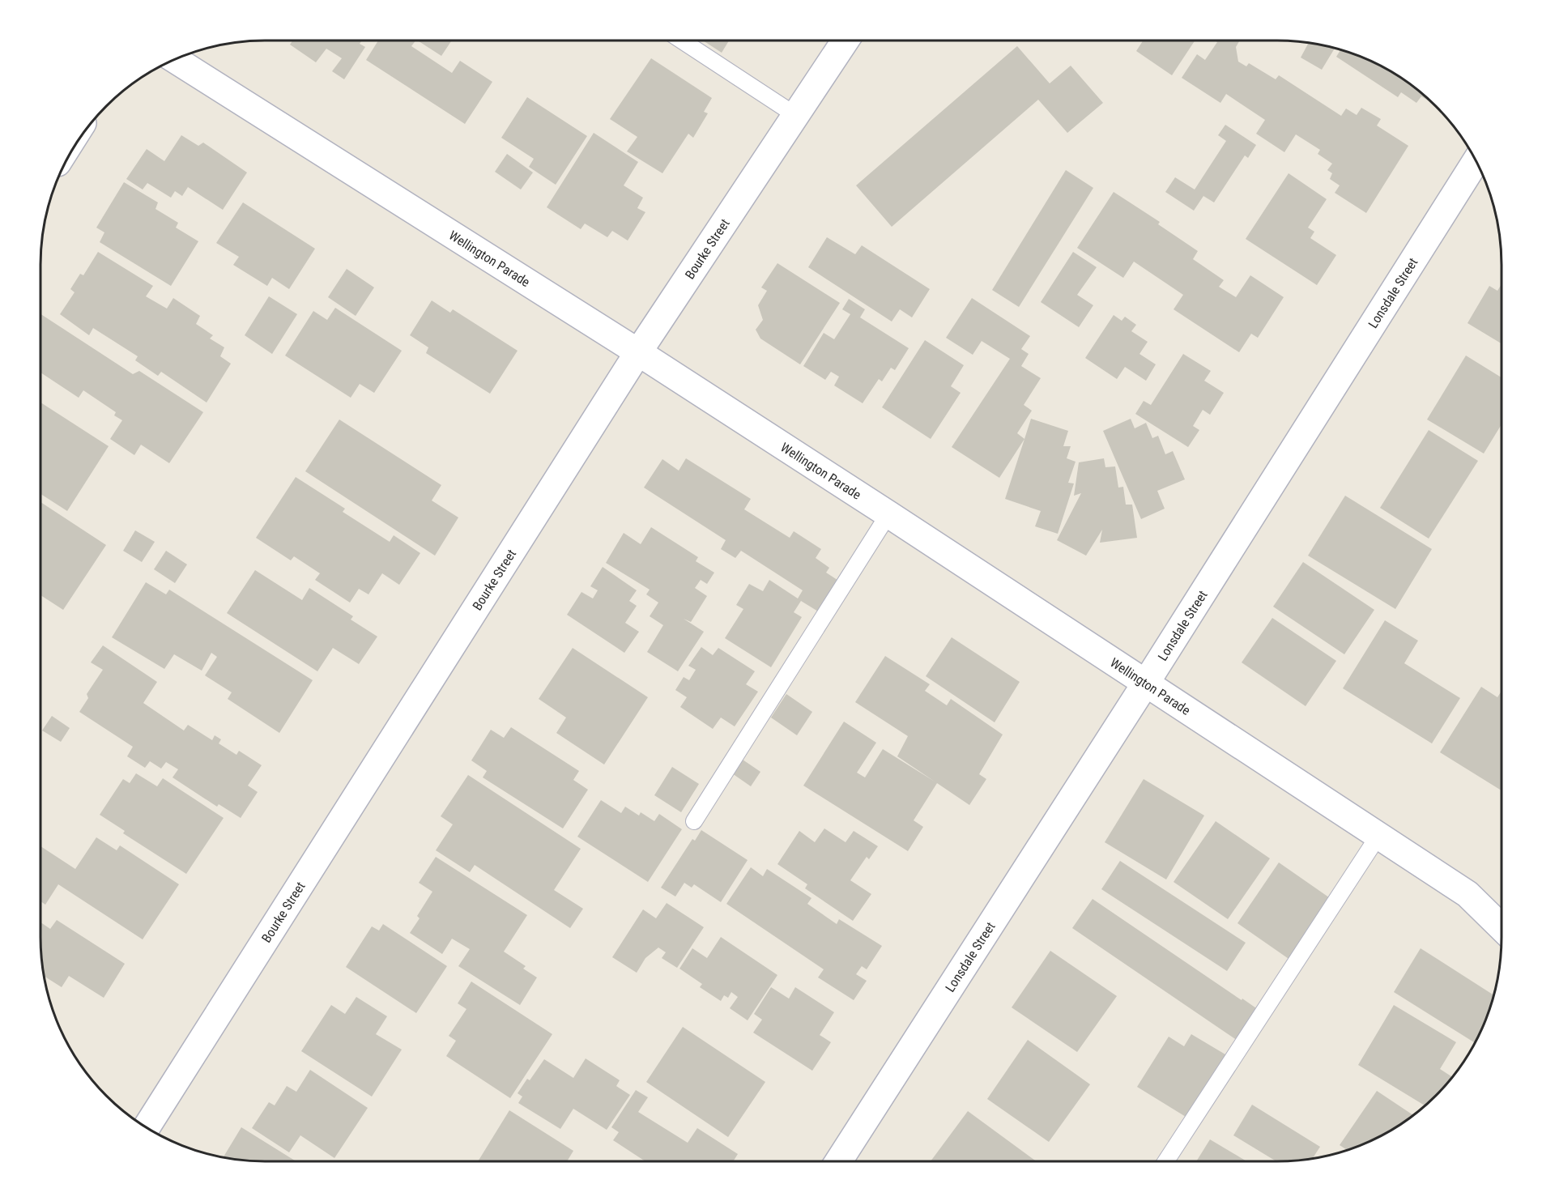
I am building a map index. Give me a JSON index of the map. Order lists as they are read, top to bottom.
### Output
{
  "streets": {
    "street": ["Bourke Street", "Wellington Parade", "Lonsdale Street"]
  },
  "crossings": [
    ["Bourke Street", "Wellington Parade"],
    ["Wellington Parade", "Lonsdale Street"]
  ]
}
